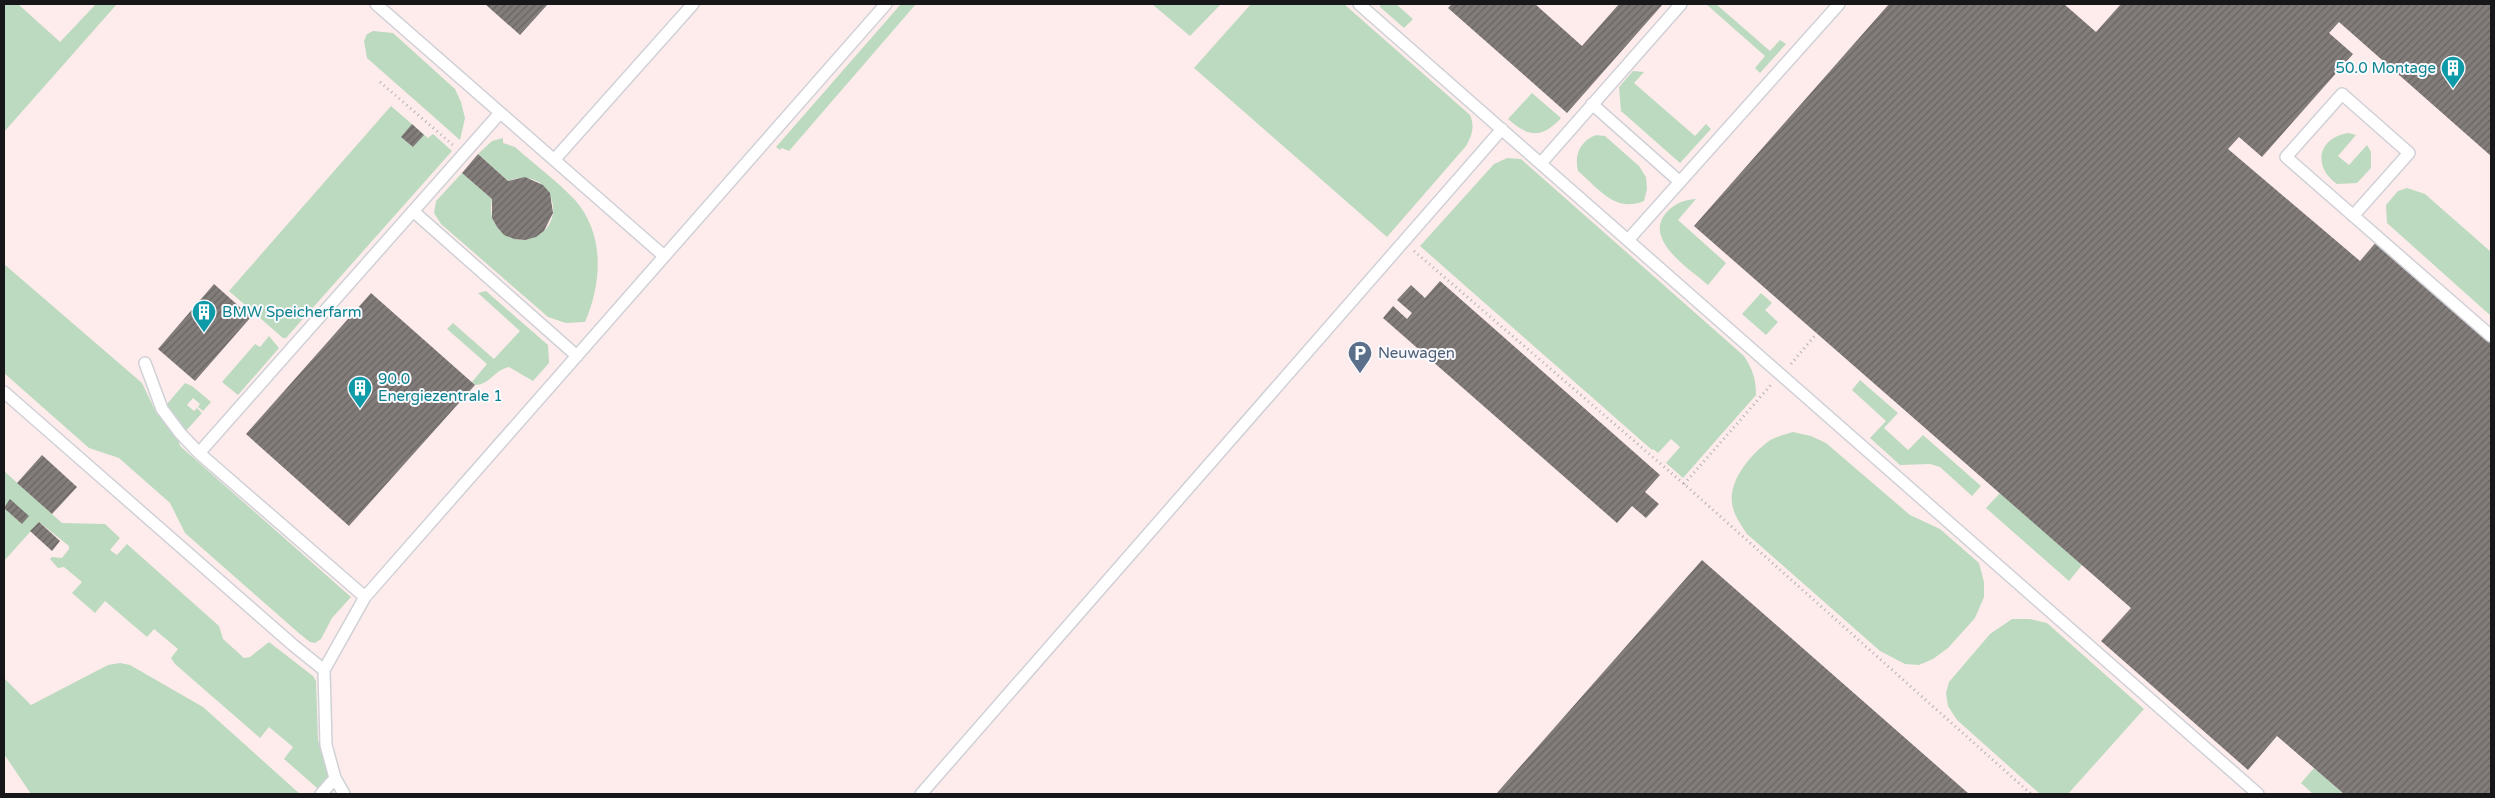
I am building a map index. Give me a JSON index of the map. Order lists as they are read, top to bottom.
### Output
{
  "places": {
    "building": ["50.0 Montage", "BMW Speicherfarm", "90.0 Energiezentrale 1"],
    "parking": ["Neuwagen"]
  }
}
